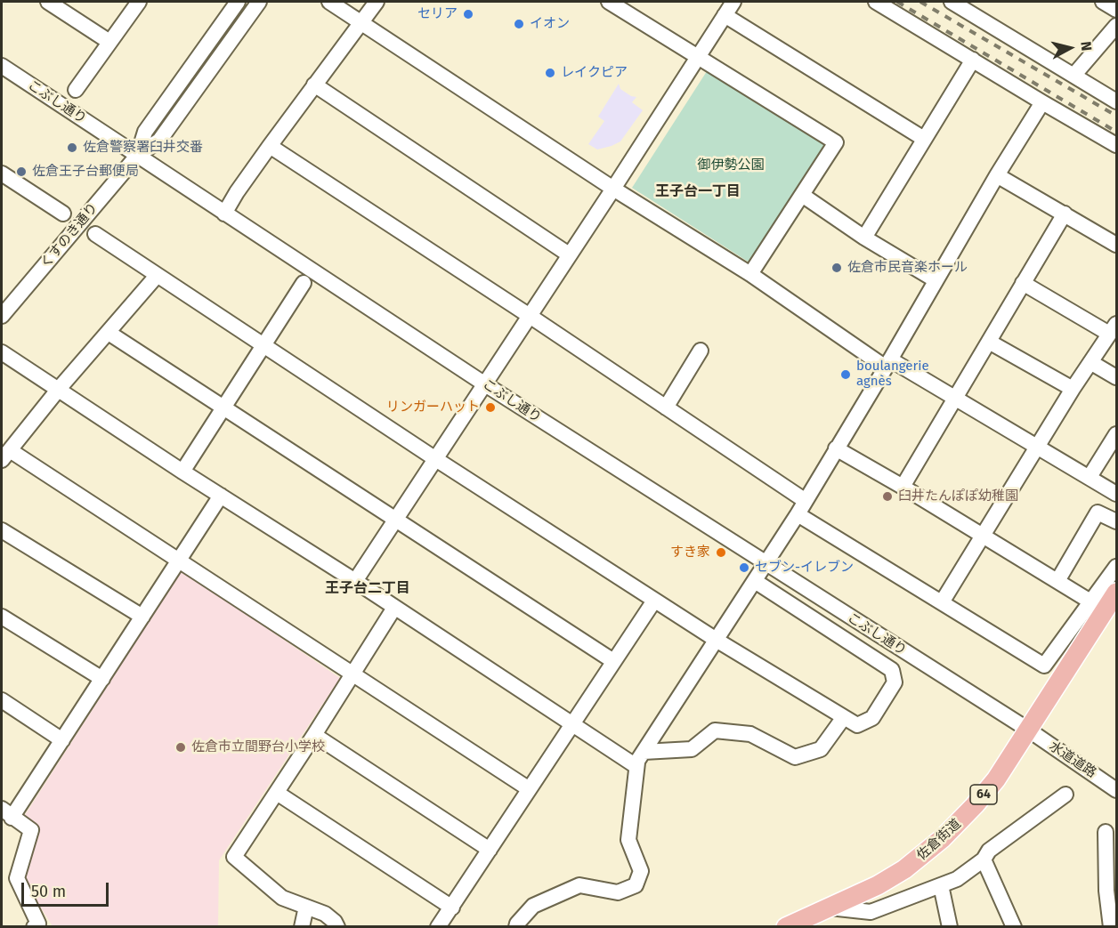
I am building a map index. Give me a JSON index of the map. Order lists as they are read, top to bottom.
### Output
{
  "streets": {
    "main road": ["64", "佐倉街道"],
    "street": ["こぶし通り", "くすのき通り", "水道道路"]
  },
  "crossings": [
    ["こぶし通り", "くすのき通り"],
    ["こぶし通り", "水道道路"],
    ["こぶし通り", "佐倉街道"],
    ["水道道路", "佐倉街道"]
  ],
  "districts": ["王子台一丁目", "王子台二丁目"],
  "parks": ["御伊勢公園"],
  "places": [
    "セリア",
    "イオン",
    "レイクピア",
    "佐倉警察署臼井交番",
    "佐倉王子台郵便局",
    "佐倉市民音楽ホール",
    "boulangerie agnès",
    "リンガーハット",
    "臼井たんぽぽ幼稚園",
    "すき家",
    "セブン-イレブン",
    "佐倉市立間野台小学校"
  ],
  "scale_bar": "50 m",
  "north": "right"
}
